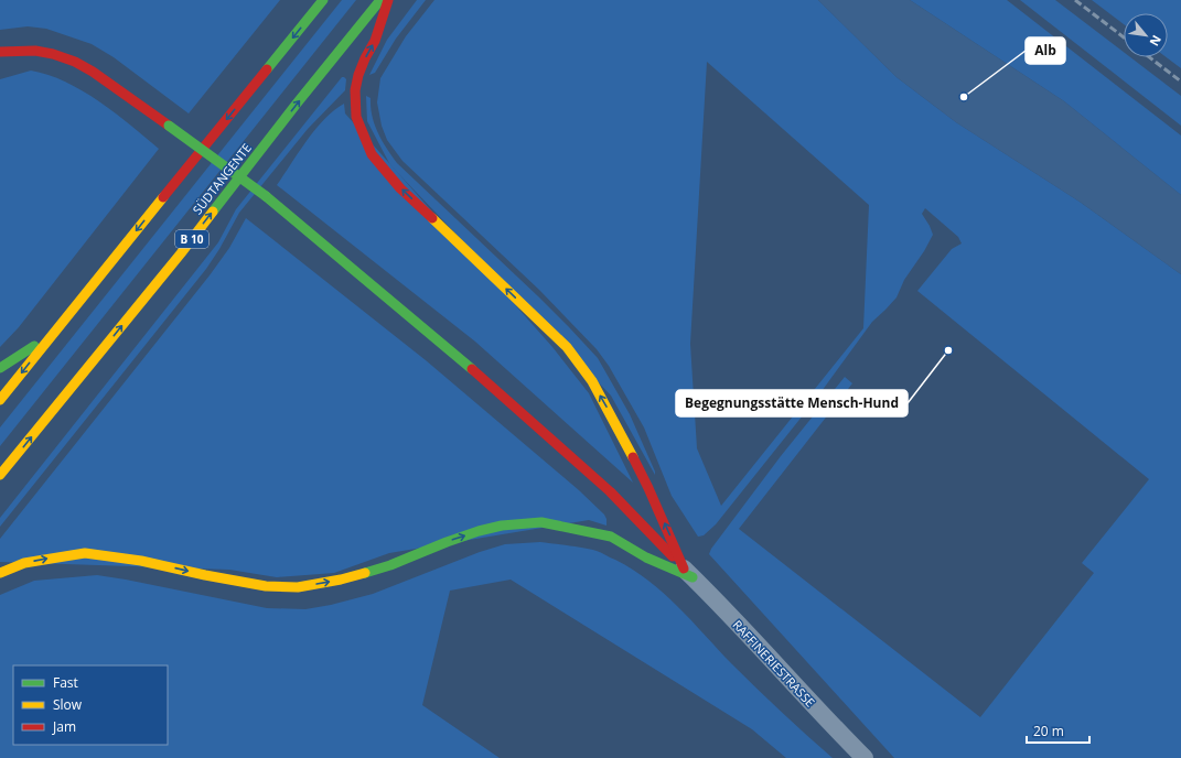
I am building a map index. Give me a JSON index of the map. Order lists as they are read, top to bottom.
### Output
{
  "streets": {
    "highway": ["SÜDTANGENTE", "B 10"],
    "street": ["RAFFINERIESTRASSE"]
  },
  "places": ["Alb", "Begegnungsstätte Mensch-Hund"],
  "legend": ["Fast", "Slow", "Jam"],
  "scale_bar": "20 m",
  "north": "bottom right"
}
